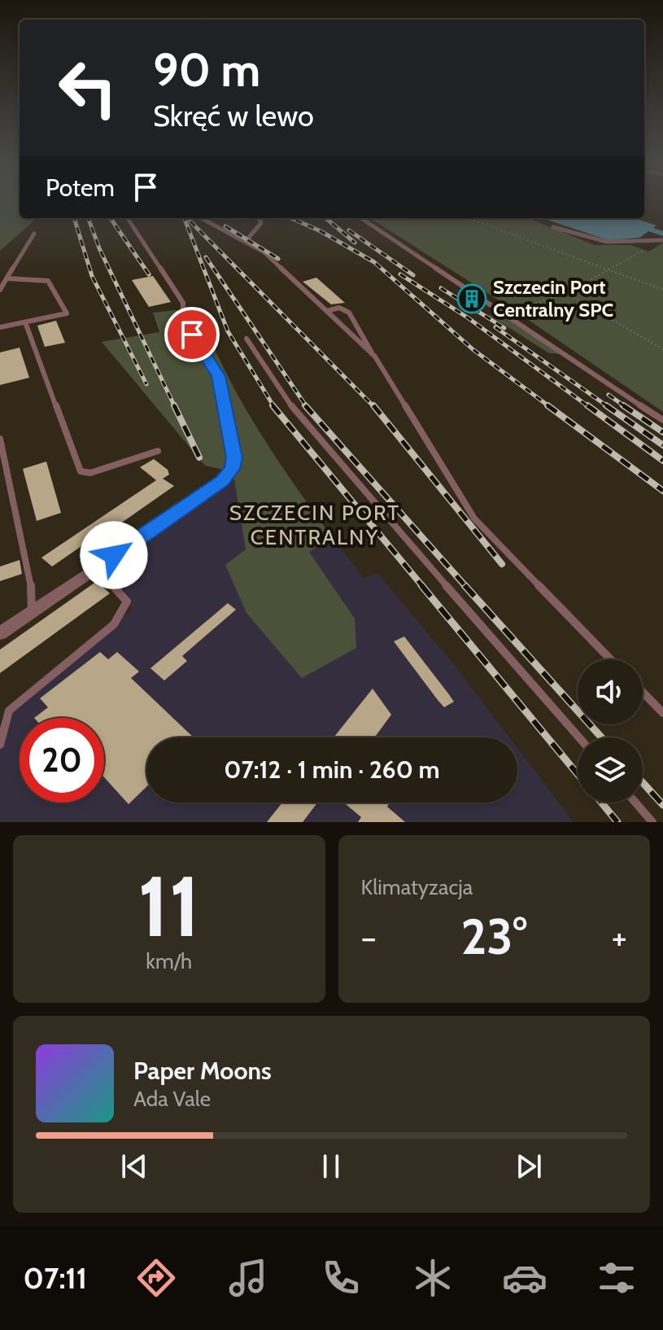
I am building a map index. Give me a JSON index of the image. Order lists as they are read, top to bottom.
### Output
{
  "districts": ["SZCZECIN PORT CENTRALNY"],
  "places": {
    "building": ["Szczecin Port Centralny SPC"]
  },
  "page": {
    "turn": ["90 m", "Skręć w lewo"],
    "then": "Potem",
    "limit": "20",
    "trip": "07:12 · 1 min · 260 m",
    "tile": [
      ["11", "km/h"],
      "Klimatyzacja"
    ],
    "heat": ["−", "23°", "+"],
    "song": ["Paper Moons", "Ada Vale"],
    "tabs": "07:11"
  }
}
